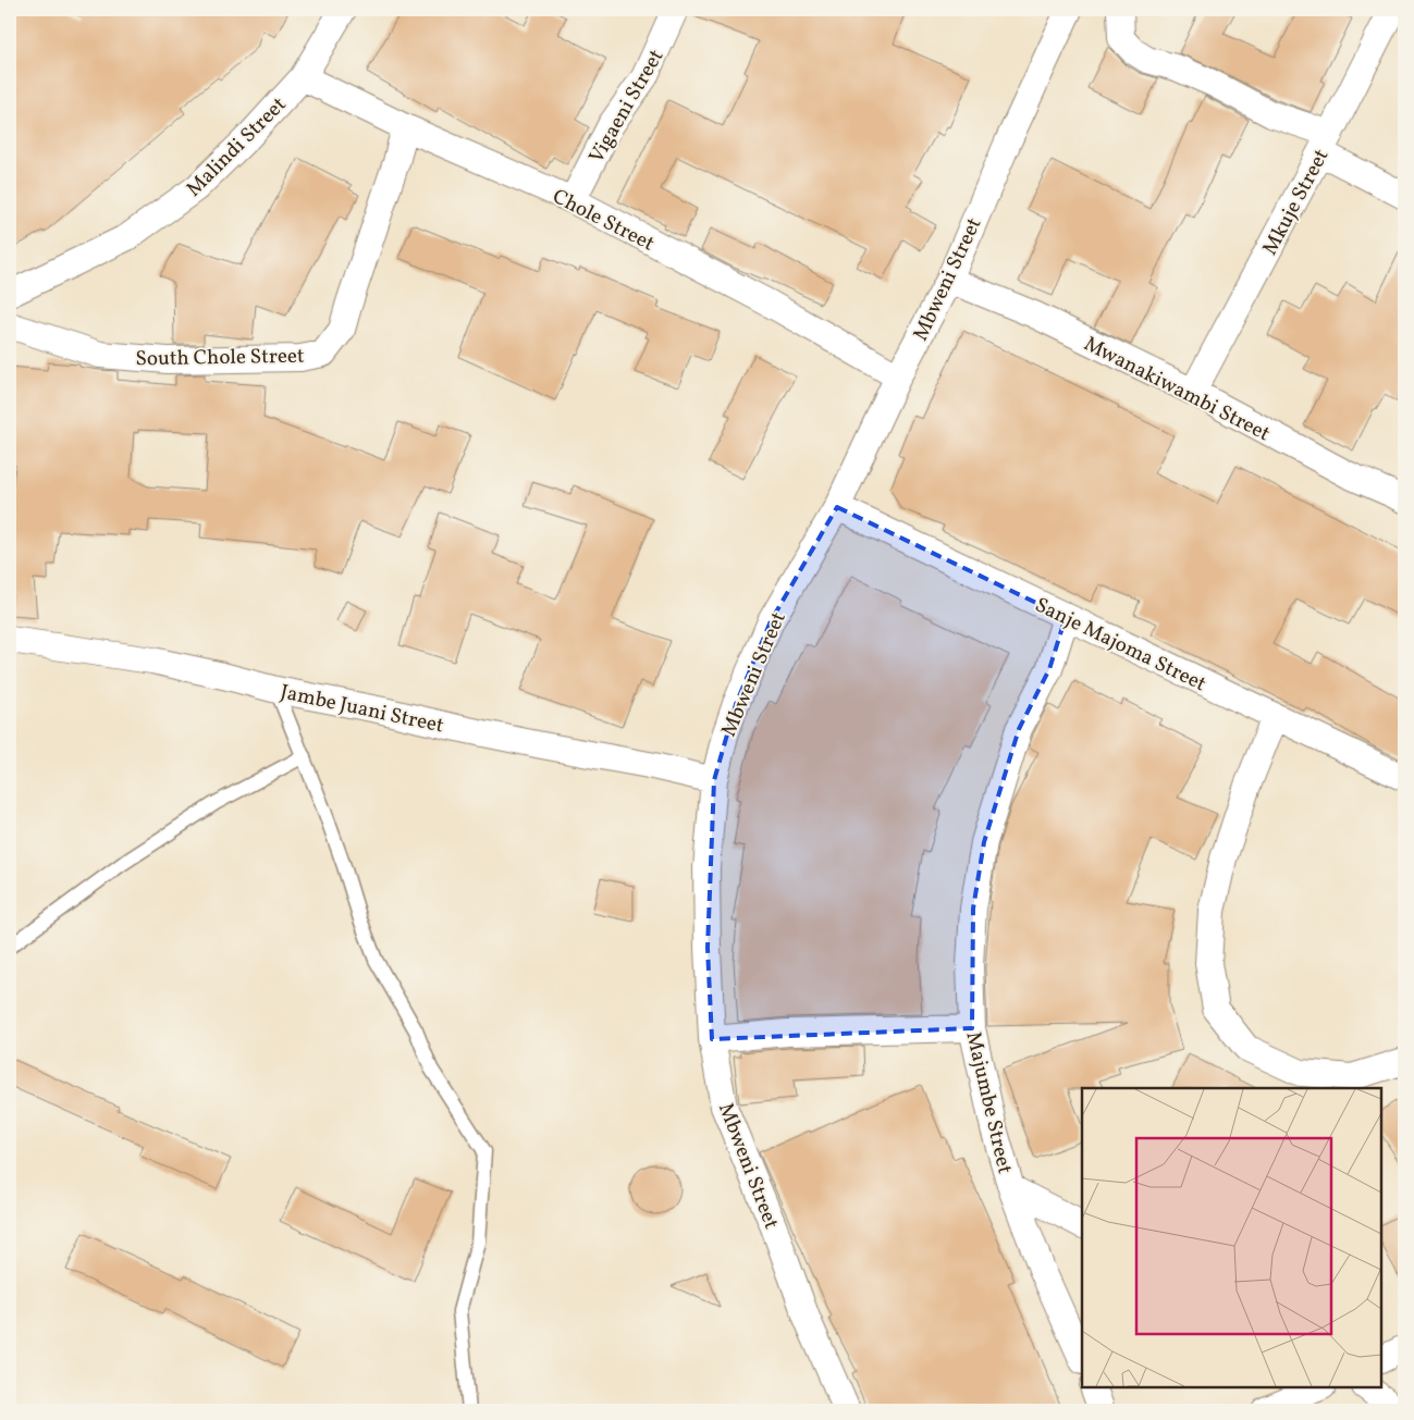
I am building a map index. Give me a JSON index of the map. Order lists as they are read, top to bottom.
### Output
{
  "streets": {
    "street": [
      "Vigaeni Street",
      "Malindi Street",
      "Mkuje Street",
      "Chole Street",
      "Mbweni Street",
      "South Chole Street",
      "Mwanakiwambi Street",
      "Sanje Majoma Street",
      "Jambe Juani Street",
      "Majumbe Street"
    ]
  },
  "crossings": [
    ["Vigaeni Street", "Chole Street"],
    ["Malindi Street", "Chole Street"],
    ["Mkuje Street", "Mwanakiwambi Street"],
    ["Chole Street", "Mbweni Street"],
    ["Chole Street", "South Chole Street"],
    ["Mbweni Street", "Mwanakiwambi Street"],
    ["Mbweni Street", "Sanje Majoma Street"],
    ["Mbweni Street", "Jambe Juani Street"],
    ["Sanje Majoma Street", "Majumbe Street"]
  ]
}
